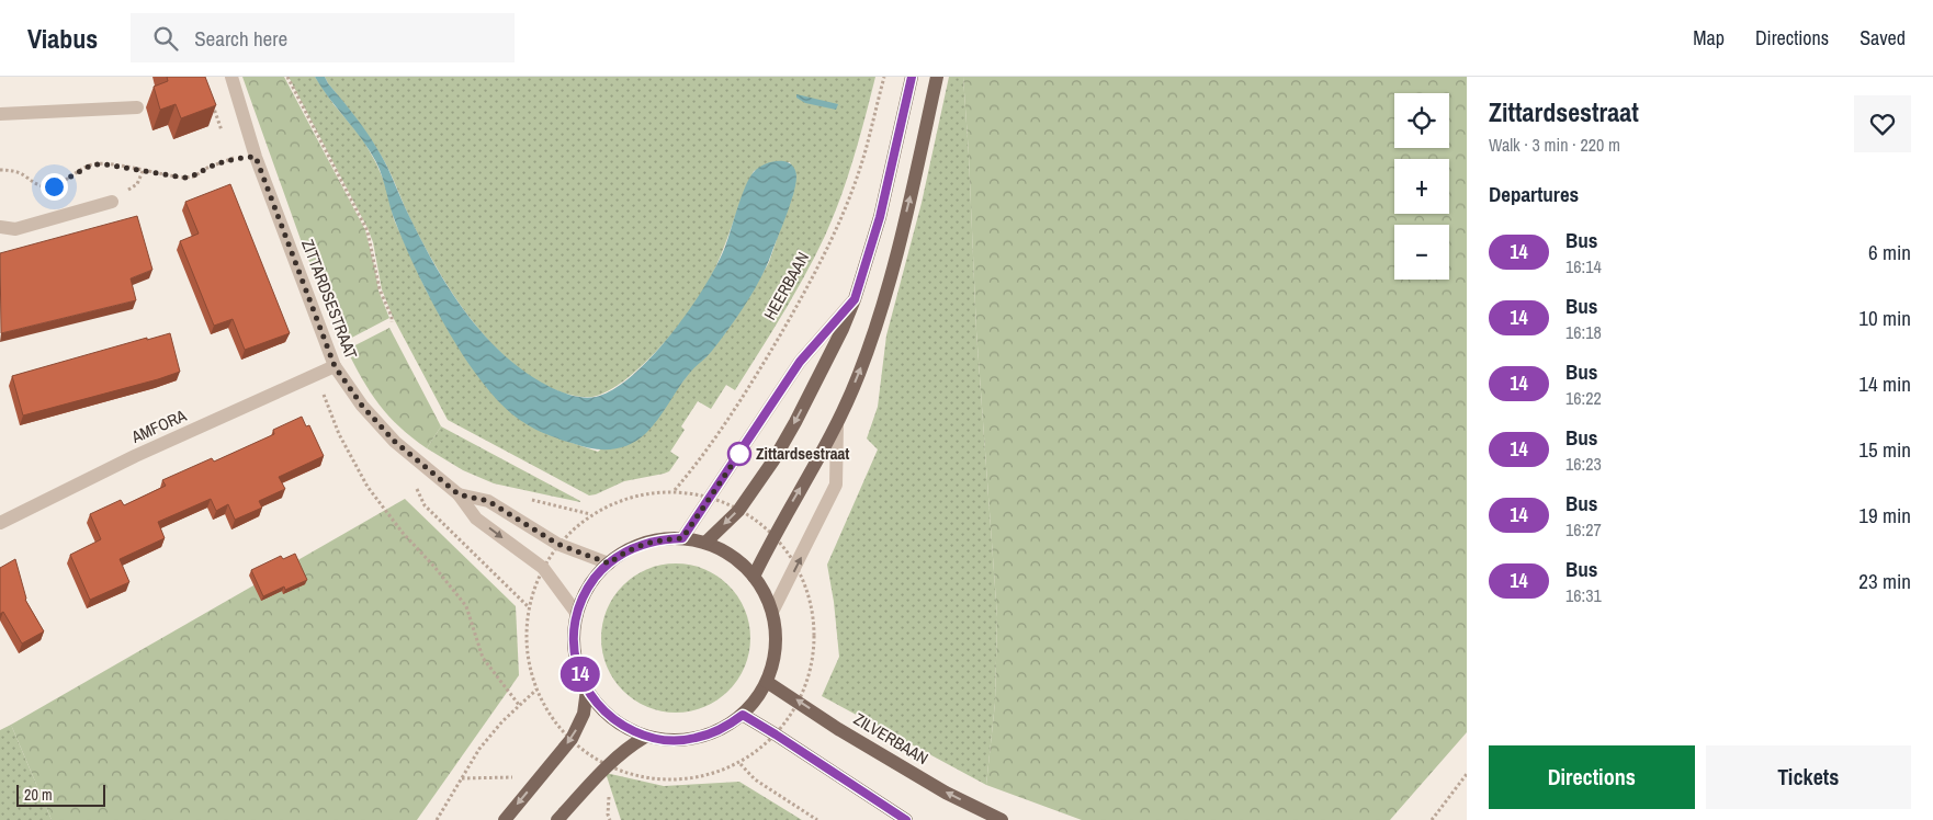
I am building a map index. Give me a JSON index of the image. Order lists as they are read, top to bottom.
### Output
{
  "streets": {
    "main road": ["ZILVERBAAN"],
    "street": ["ZITTARDSESTRAAT", "AMFORA"],
    "path": ["HEERBAAN"]
  },
  "crossings": [
    ["ZITTARDSESTRAAT", "AMFORA"]
  ],
  "places": ["Zittardsestraat"],
  "lines": ["bus line 14"],
  "scale_bar": "20 m",
  "page": {
    "header": "Viabus",
    "search": "Search here",
    "nav": ["Map", "Directions", "Saved"],
    "on_map": "14",
    "heading": [
      ["Zittardsestraat", "Walk · 3 min · 220 m"],
      "Departures"
    ],
    "map_buttons": ["+", "−"],
    "list": [
      {
        "mark": "14",
        "name": "Bus",
        "note": "16:14",
        "value": "6 min"
      },
      {
        "mark": "14",
        "name": "Bus",
        "note": "16:18",
        "value": "10 min"
      },
      {
        "mark": "14",
        "name": "Bus",
        "note": "16:22",
        "value": "14 min"
      },
      {
        "mark": "14",
        "name": "Bus",
        "note": "16:23",
        "value": "15 min"
      },
      {
        "mark": "14",
        "name": "Bus",
        "note": "16:27",
        "value": "19 min"
      },
      {
        "mark": "14",
        "name": "Bus",
        "note": "16:31",
        "value": "23 min"
      }
    ],
    "buttons": ["Directions", "Tickets"],
    "scale": "20 m"
  }
}
